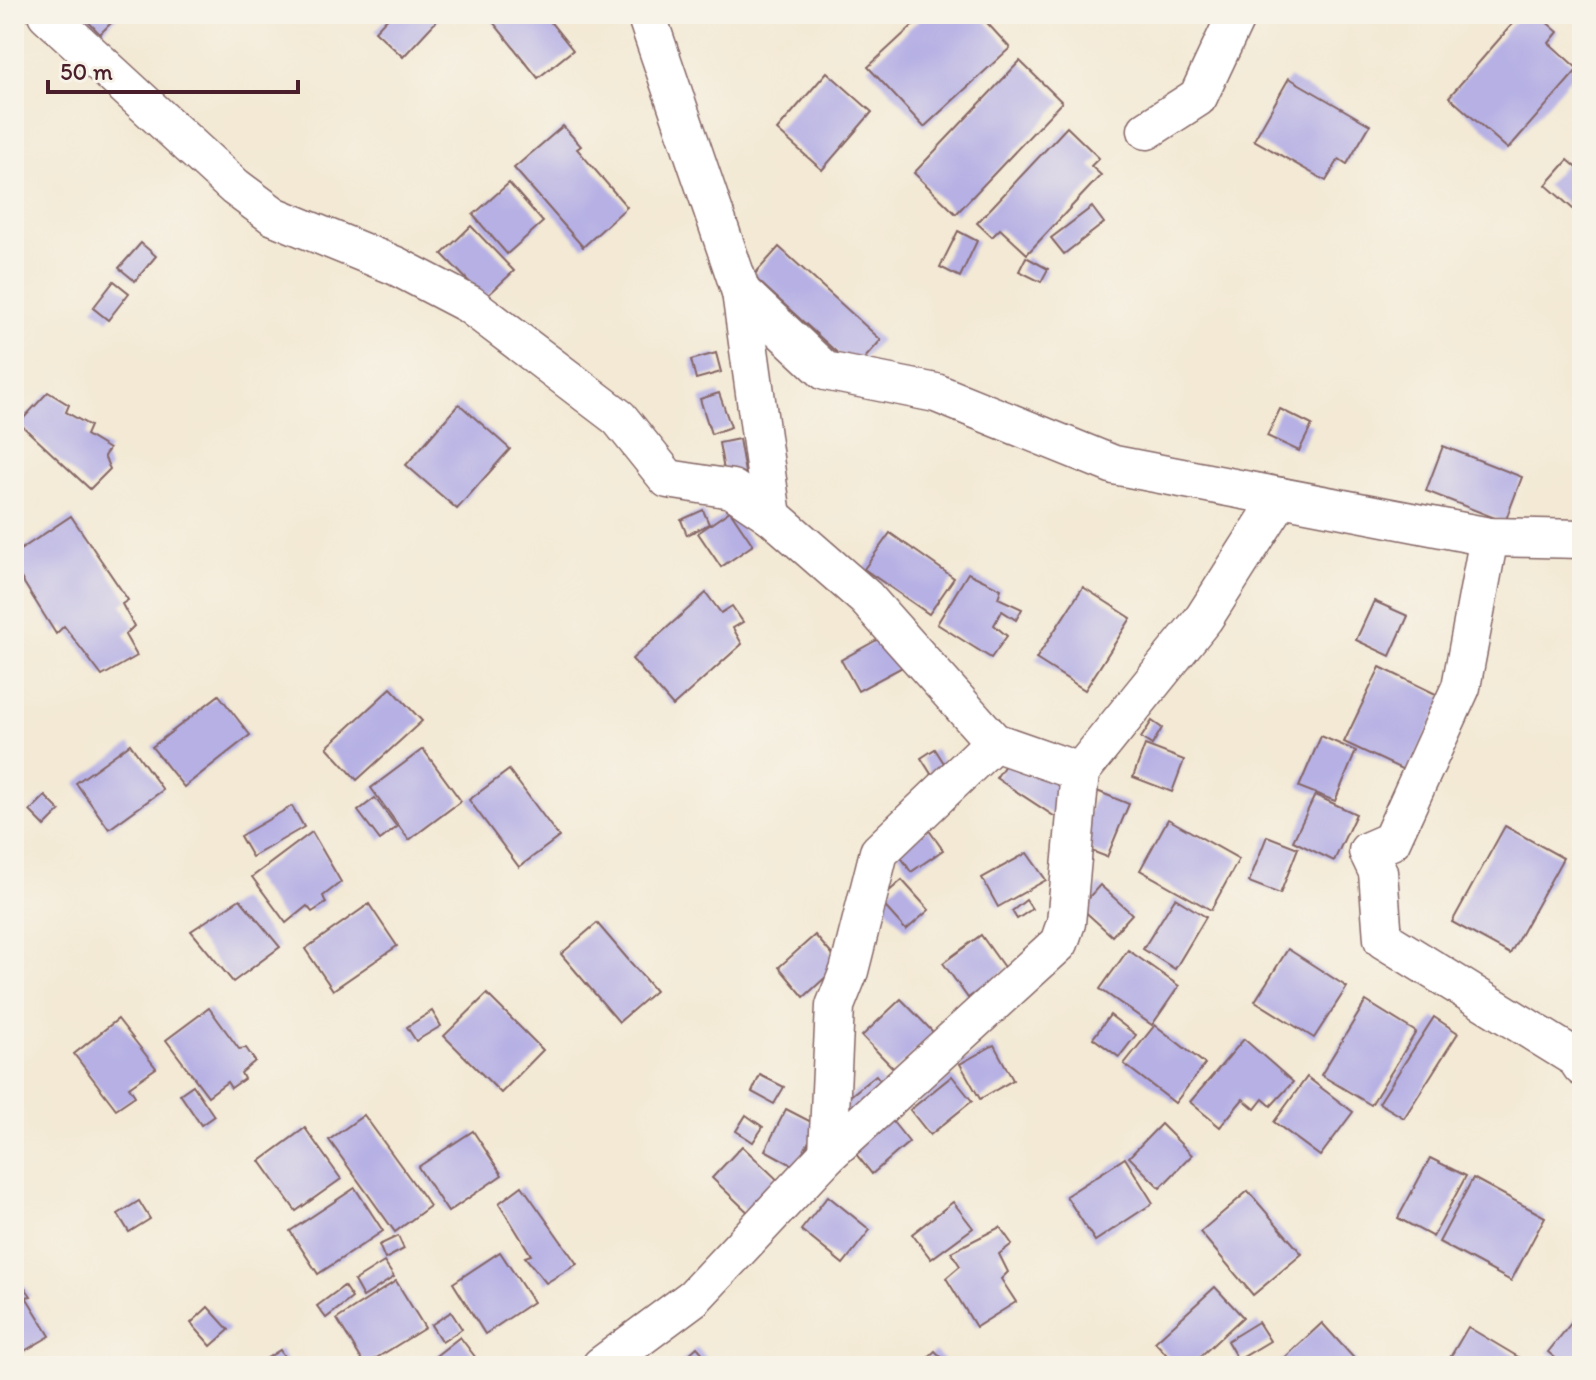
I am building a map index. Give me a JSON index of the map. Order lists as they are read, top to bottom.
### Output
{
  "scale_bar": "50 m"
}
